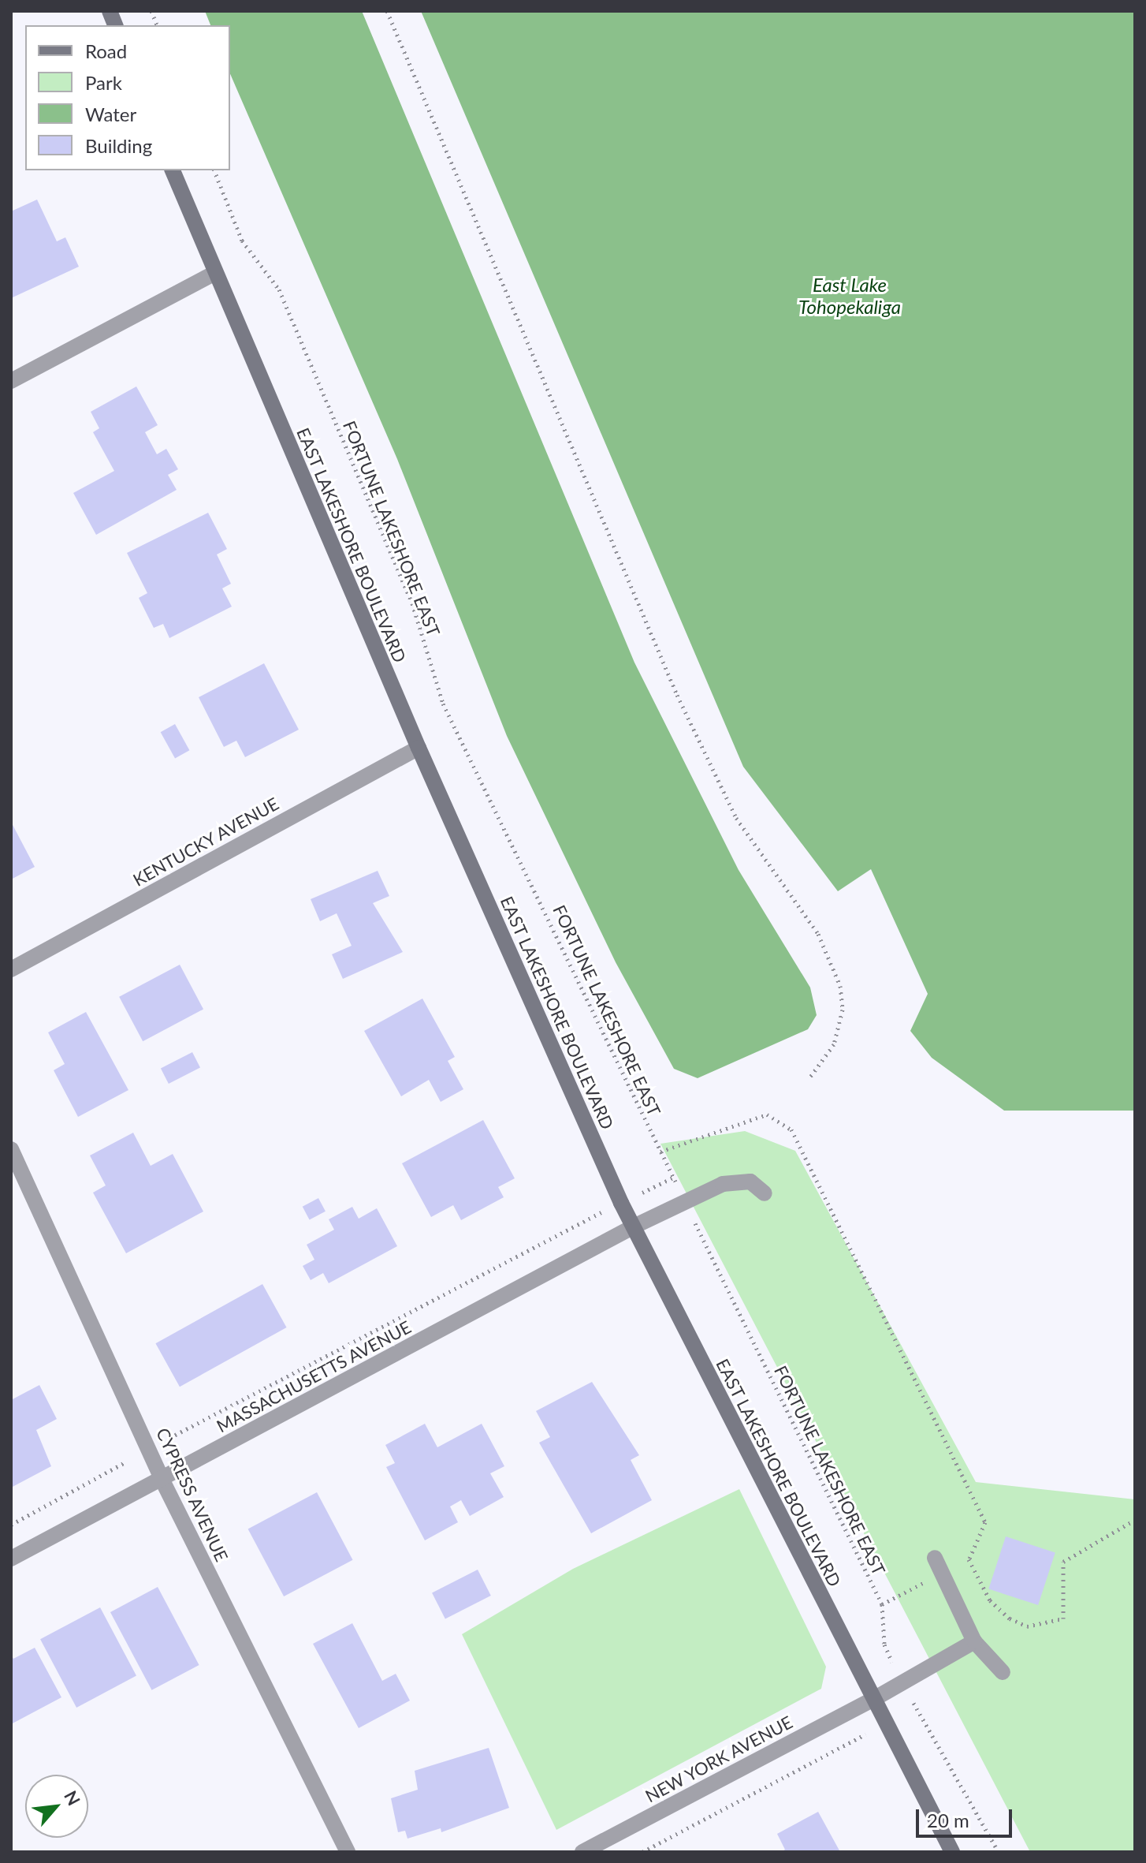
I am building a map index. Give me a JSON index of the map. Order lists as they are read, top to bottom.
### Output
{
  "streets": {
    "street": [
      "EAST LAKESHORE BOULEVARD",
      "KENTUCKY AVENUE",
      "MASSACHUSETTS AVENUE",
      "CYPRESS AVENUE",
      "NEW YORK AVENUE"
    ],
    "path": ["FORTUNE LAKESHORE EAST"]
  },
  "crossings": [
    ["FORTUNE LAKESHORE EAST", "MASSACHUSETTS AVENUE"],
    ["FORTUNE LAKESHORE EAST", "NEW YORK AVENUE"],
    ["EAST LAKESHORE BOULEVARD", "KENTUCKY AVENUE"],
    ["EAST LAKESHORE BOULEVARD", "MASSACHUSETTS AVENUE"],
    ["EAST LAKESHORE BOULEVARD", "NEW YORK AVENUE"],
    ["MASSACHUSETTS AVENUE", "CYPRESS AVENUE"]
  ],
  "water": ["East Lake Tohopekaliga"],
  "legend": [
    "Road",
    "Park",
    "Water",
    "Building"
  ],
  "scale_bar": "20 m",
  "north": "top right"
}
